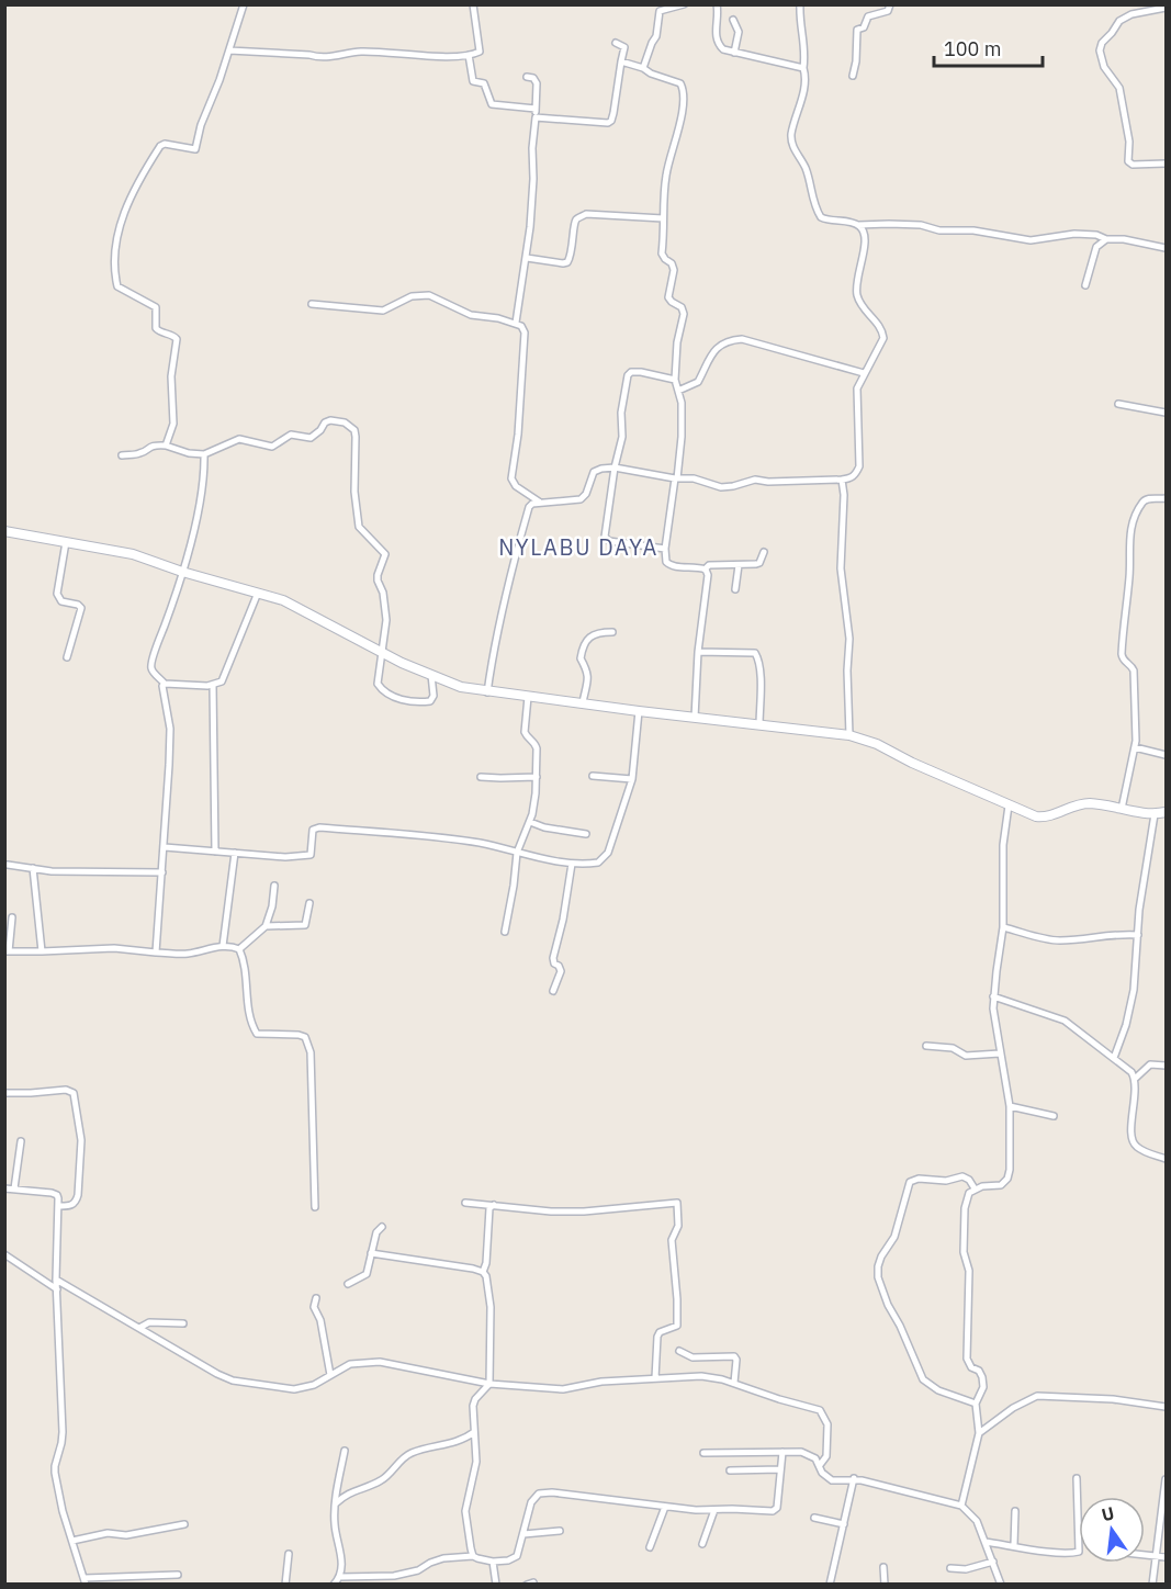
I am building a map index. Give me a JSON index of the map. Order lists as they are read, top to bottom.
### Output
{
  "districts": ["NYLABU DAYA"],
  "scale_bar": "100 m",
  "north": "top"
}
